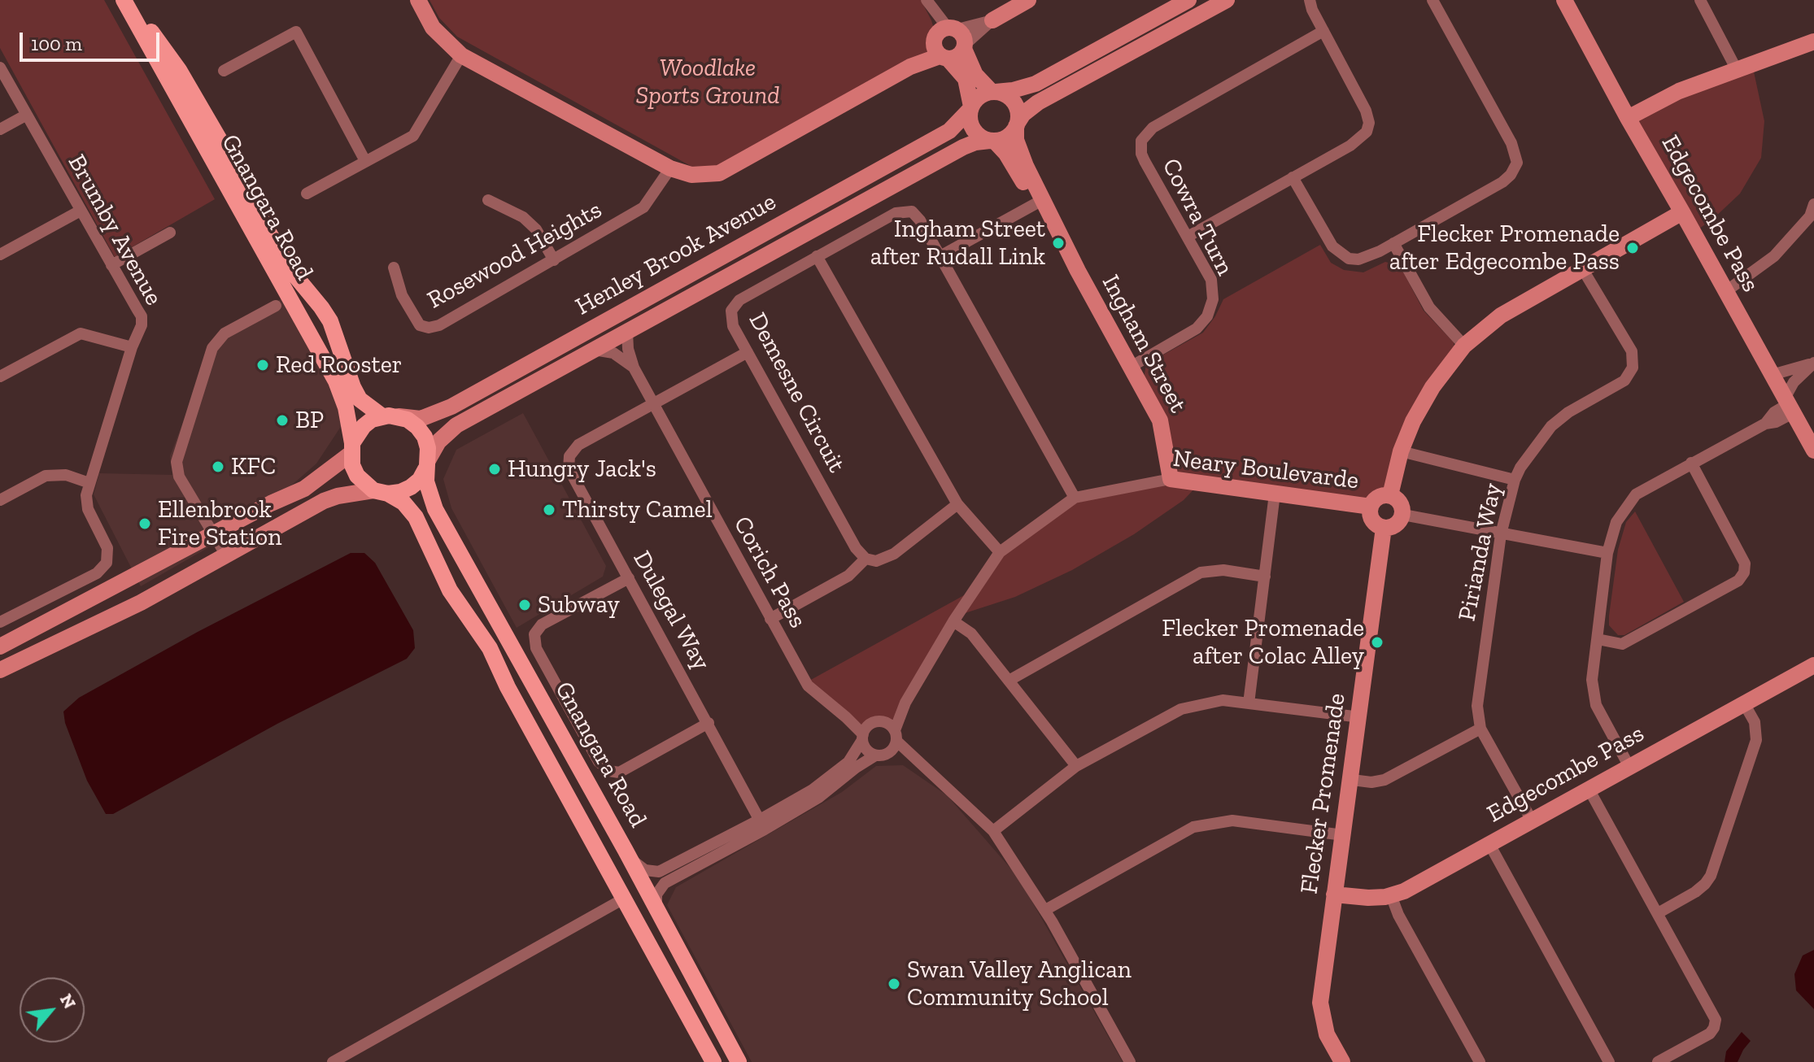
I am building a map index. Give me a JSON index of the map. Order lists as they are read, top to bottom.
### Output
{
  "streets": {
    "main road": ["Gnangara Road"],
    "street": [
      "Edgecombe Pass",
      "Cowra Turn",
      "Brumby Avenue",
      "Henley Brook Avenue",
      "Rosewood Heights",
      "Ingham Street",
      "Demesne Circuit",
      "Neary Boulevarde",
      "Pirianda Way",
      "Corich Pass",
      "Dulegal Way",
      "Flecker Promenade"
    ]
  },
  "crossings": [
    ["Gnangara Road", "Henley Brook Avenue"],
    ["Gnangara Road", "Neary Boulevarde"],
    ["Edgecombe Pass", "Pirianda Way"],
    ["Edgecombe Pass", "Flecker Promenade"],
    ["Cowra Turn", "Ingham Street"],
    ["Henley Brook Avenue", "Ingham Street"],
    ["Henley Brook Avenue", "Corich Pass"],
    ["Ingham Street", "Neary Boulevarde"],
    ["Demesne Circuit", "Neary Boulevarde"],
    ["Demesne Circuit", "Dulegal Way"],
    ["Neary Boulevarde", "Corich Pass"],
    ["Neary Boulevarde", "Dulegal Way"],
    ["Neary Boulevarde", "Flecker Promenade"],
    ["Corich Pass", "Dulegal Way"]
  ],
  "parks": ["Woodlake Sports Ground"],
  "places": [
    "Ingham Street after Rudall Link",
    "Flecker Promenade after Edgecombe Pass",
    "Red Rooster",
    "BP",
    "KFC",
    "Hungry Jack's",
    "Thirsty Camel",
    "Ellenbrook Fire Station",
    "Subway",
    "Flecker Promenade after Colac Alley",
    "Swan Valley Anglican Community School"
  ],
  "scale_bar": "100 m",
  "north": "top right"
}
